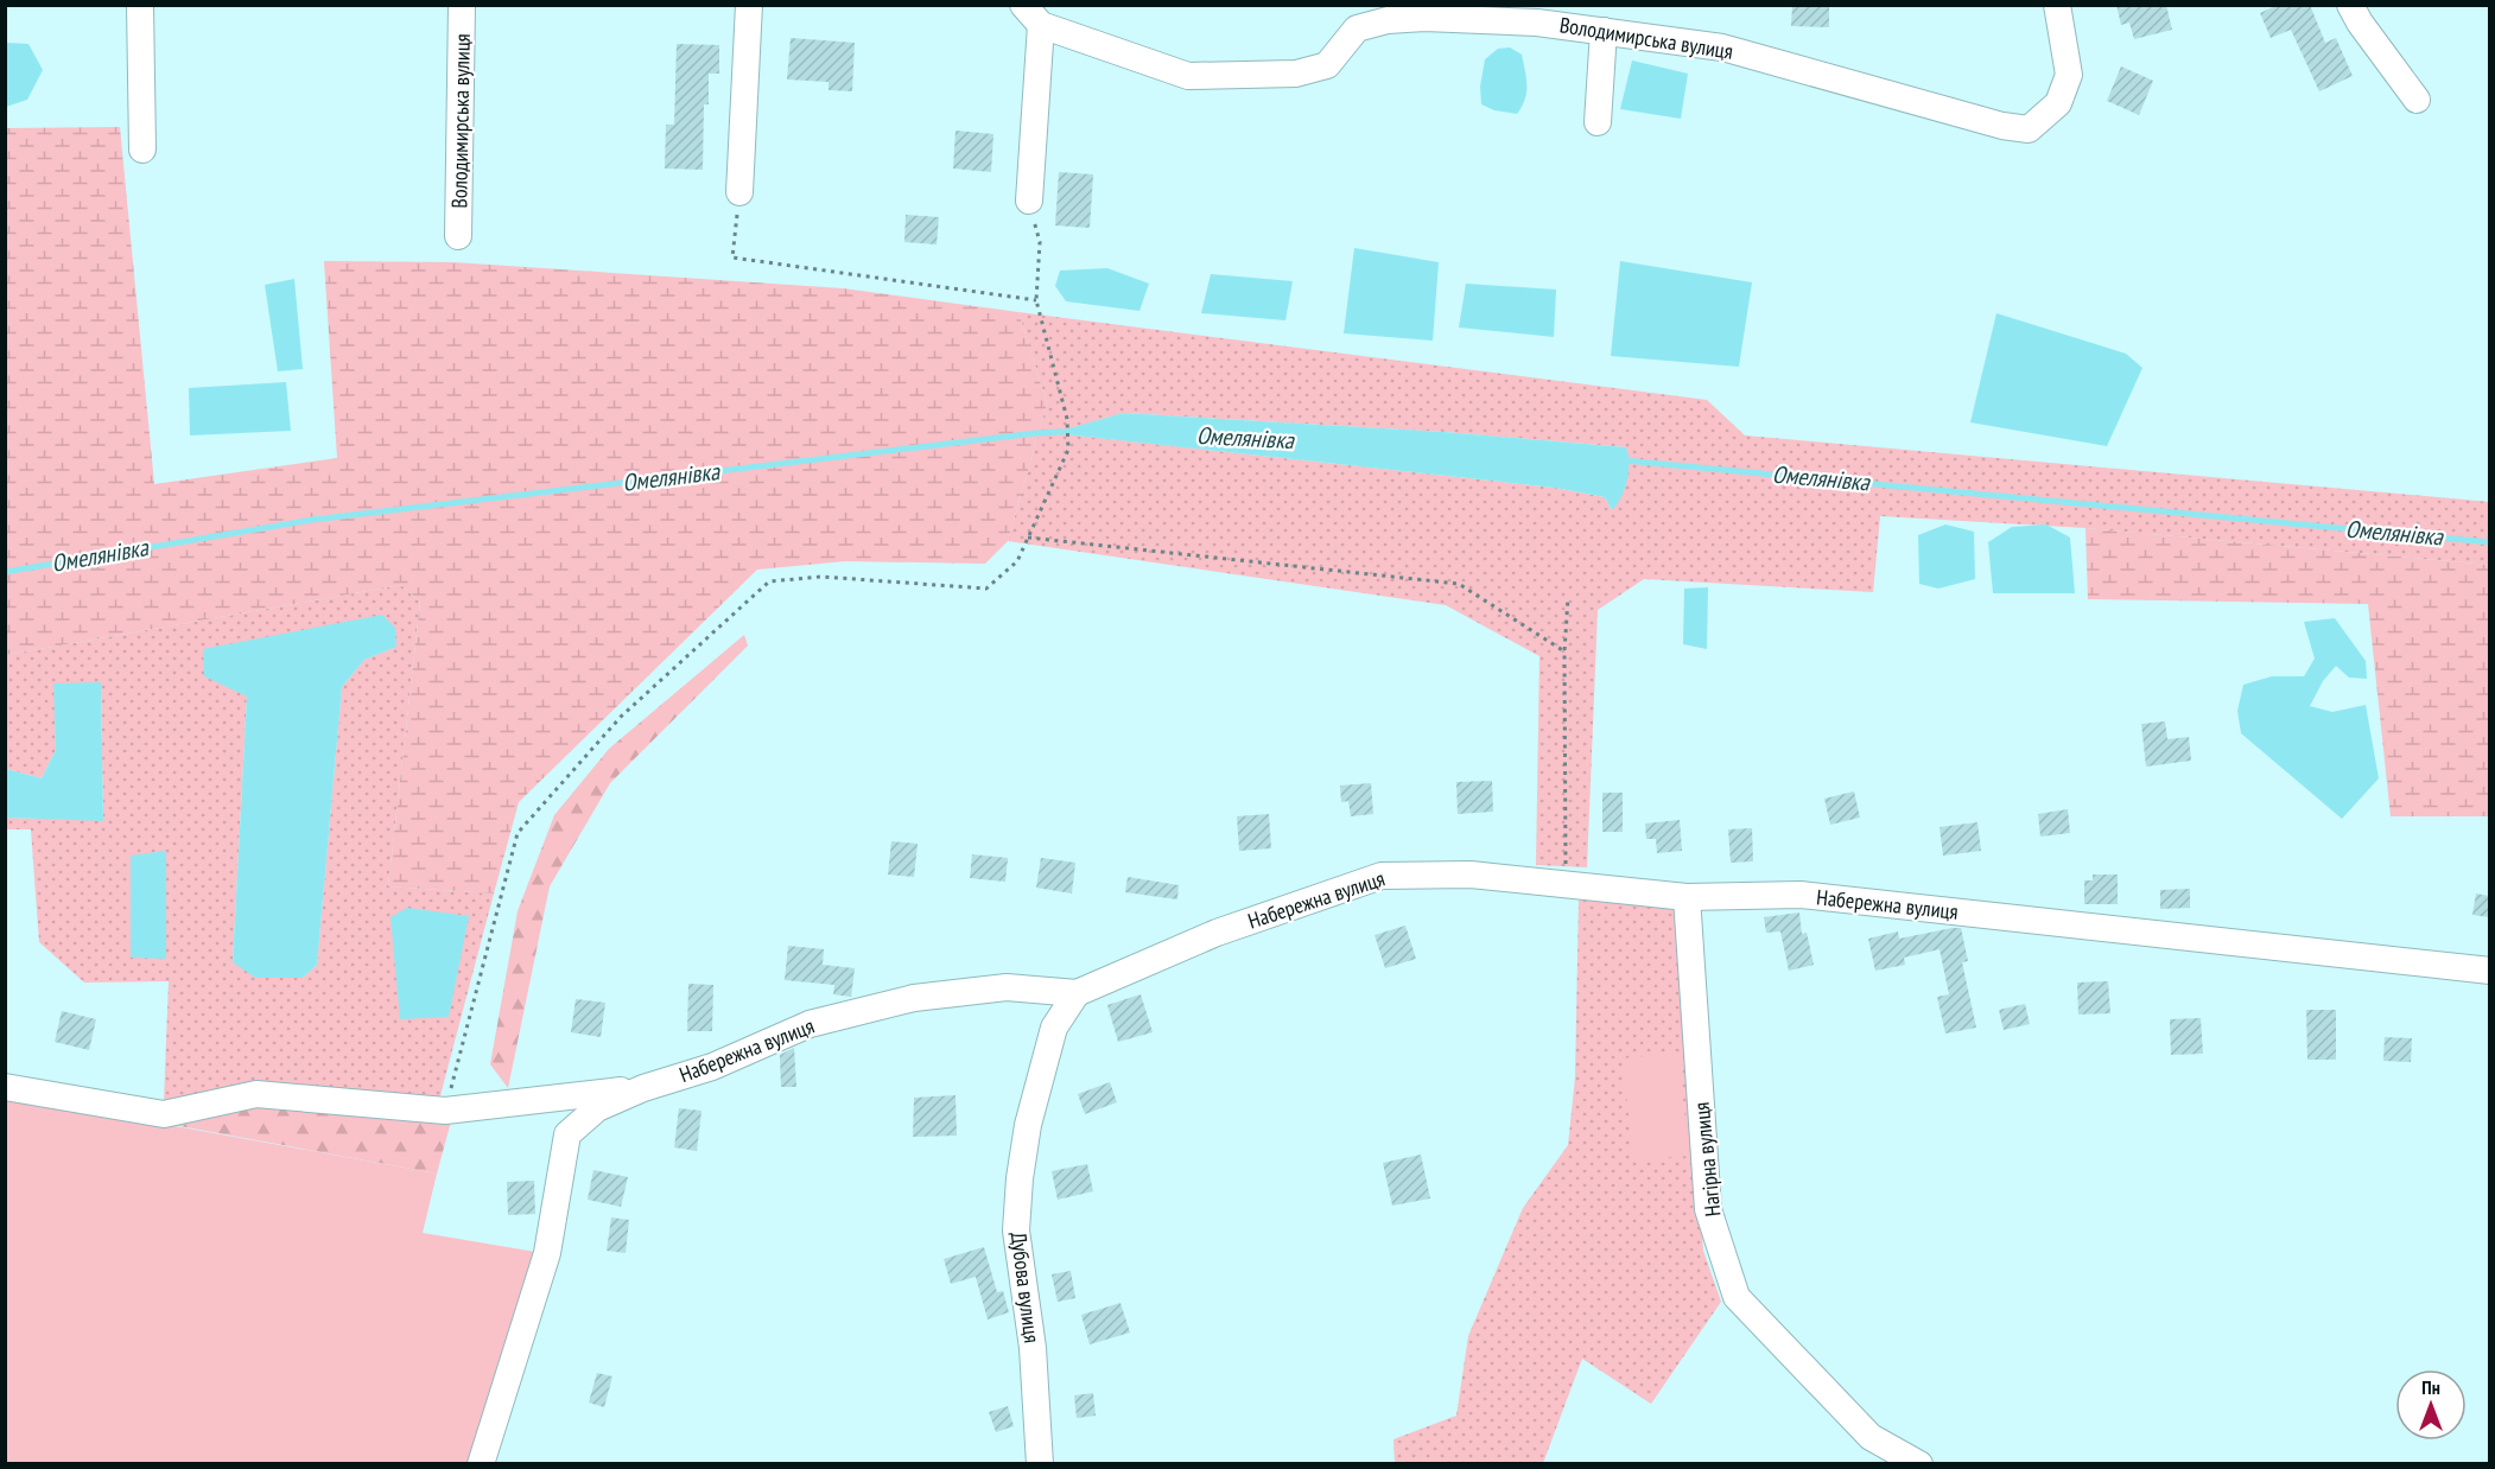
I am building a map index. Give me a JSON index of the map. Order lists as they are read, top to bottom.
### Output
{
  "streets": {
    "street": [
      "Володимирська вулиця",
      "Набережна вулиця",
      "Нагірна вулиця",
      "Дубова вулиця"
    ]
  },
  "crossings": [
    ["Набережна вулиця", "Нагірна вулиця"],
    ["Набережна вулиця", "Дубова вулиця"]
  ],
  "water": ["Омелянівка"],
  "north": "top"
}
